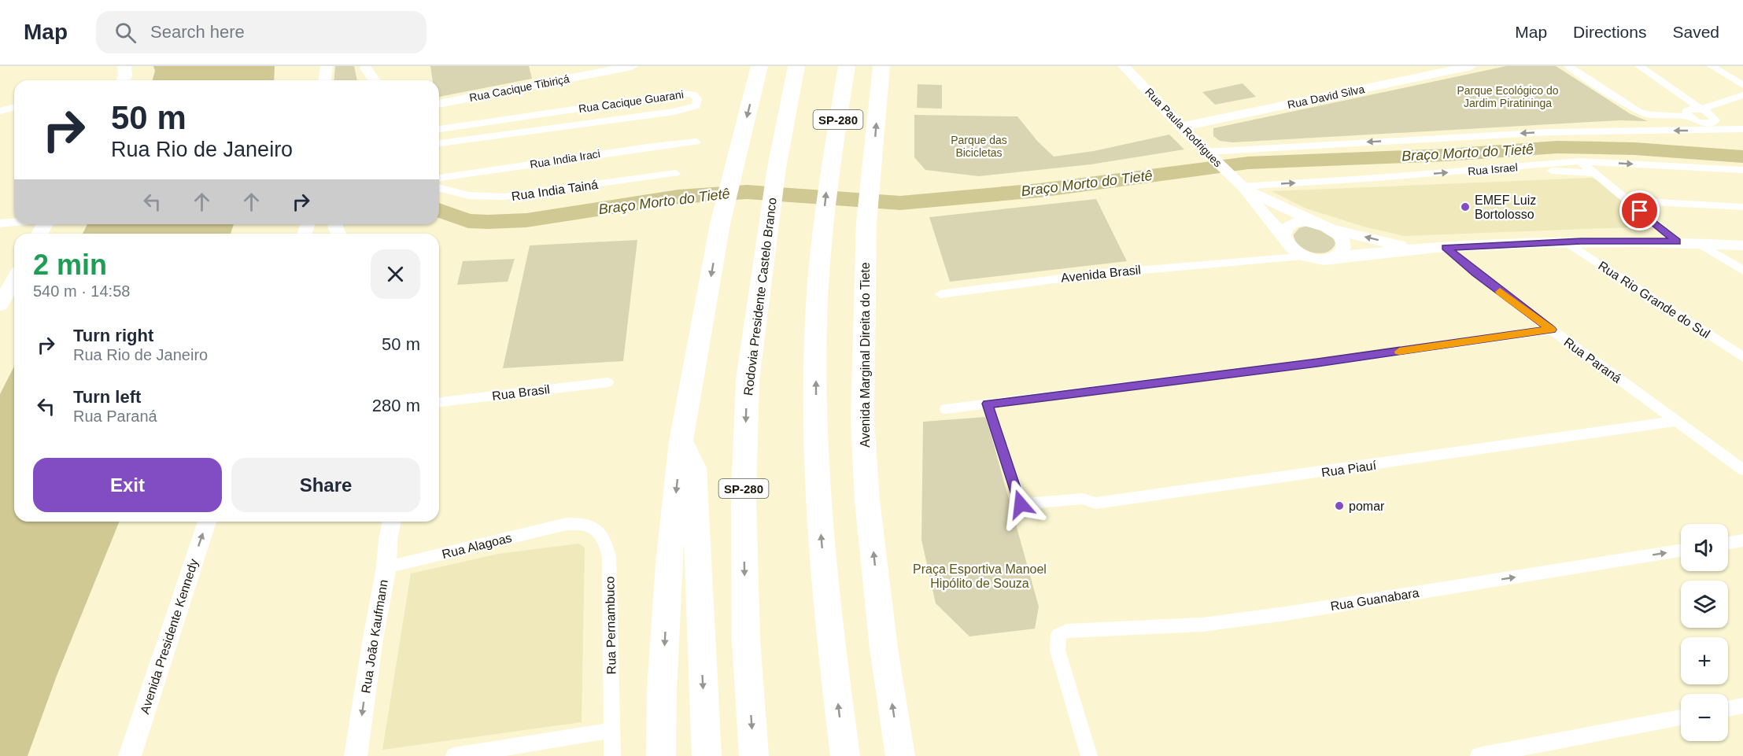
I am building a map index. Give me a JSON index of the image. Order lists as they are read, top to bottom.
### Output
{
  "streets": {
    "highway": ["SP-280", "Rodovia Presidente Castelo Branco", "Avenida Marginal Direita do Tiete"],
    "main road": [
      "Rua Cacique Tibiriçá",
      "Rua David Silva",
      "Rua Paula Rodrigues",
      "Avenida Presidente Kennedy",
      "Rua João Kaufmann"
    ],
    "street": [
      "Rua Cacique Guarani",
      "Rua India Iraci",
      "Rua Israel",
      "Rua India Tainá",
      "Avenida Brasil",
      "Rua Rio Grande do Sul",
      "Rua Paraná",
      "Rua Brasil",
      "Rua Piauí",
      "Rua Alagoas",
      "Rua Guanabara",
      "Rua Pernambuco"
    ]
  },
  "crossings": [
    ["Rua David Silva", "Rua Paula Rodrigues"],
    ["Rua Paula Rodrigues", "Rua Israel"],
    ["Rua Paula Rodrigues", "Avenida Brasil"],
    ["Rua Paraná", "Rua Piauí"],
    ["Rua Alagoas", "Rua Pernambuco"],
    ["Rua Alagoas", "Rua João Kaufmann"]
  ],
  "one_way": ["Rua Guanabara", "Avenida Presidente Kennedy", "Rua João Kaufmann"],
  "water": ["Braço Morto do Tietê"],
  "parks": ["Parque Ecológico do Jardim Piratininga", "Parque das Bicicletas", "Praça Esportiva Manoel Hipólito de Souza"],
  "places": ["EMEF Luiz Bortolosso", "pomar"],
  "page": {
    "header": "Map",
    "search": "Search here",
    "nav": ["Map", "Directions", "Saved"],
    "turn": ["50 m", "Rua Rio de Janeiro"],
    "heading": ["2 min", "540 m · 14:58"],
    "list": [
      {
        "name": "Turn right",
        "note": "Rua Rio de Janeiro",
        "value": "50 m"
      },
      {
        "name": "Turn left",
        "note": "Rua Paraná",
        "value": "280 m"
      }
    ],
    "buttons": ["Exit", "Share"],
    "map_buttons": ["+", "−"]
  }
}
